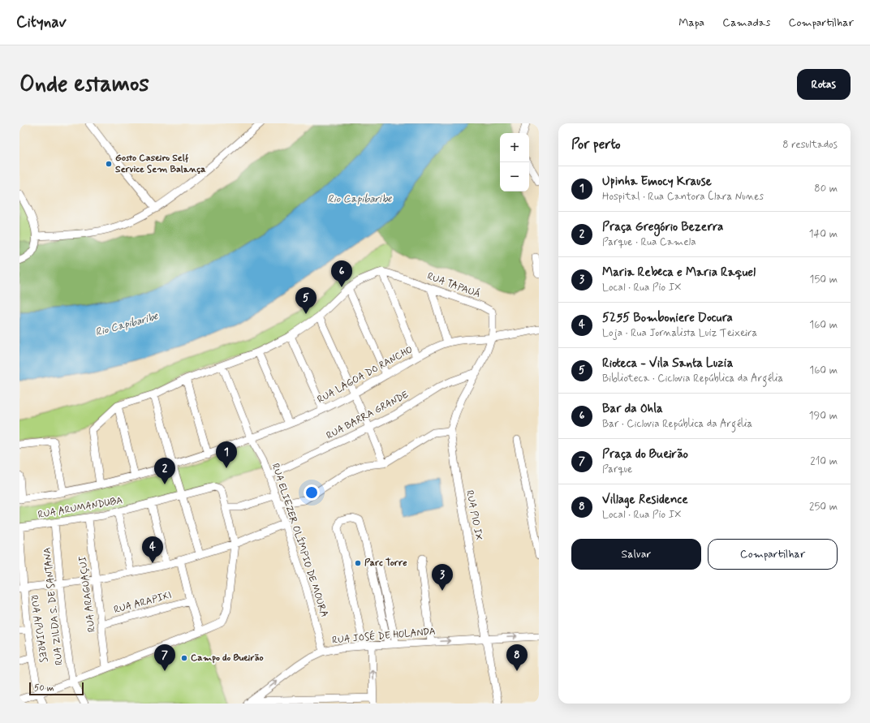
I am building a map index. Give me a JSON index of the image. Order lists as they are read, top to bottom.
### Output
{
  "streets": {
    "street": [
      "RUA TAPAUÁ",
      "RUA LAGOA DO RANCHO",
      "RUA BARRA GRANDE",
      "RUA ARUMANDUBA",
      "RUA PIO IX",
      "RUA ELIEZER OLÍMPIO DE MOURA",
      "RUA ARAGUAÇUI",
      "RUA ARAPIXI",
      "RUA ZILDA S. DE SANTANA",
      "RUA APUIARES",
      "RUA JOSÉ DE HOLANDA"
    ]
  },
  "crossings": [
    ["RUA TAPAUÁ", "RUA LAGOA DO RANCHO"],
    ["RUA TAPAUÁ", "RUA PIO IX"],
    ["RUA LAGOA DO RANCHO", "RUA PIO IX"],
    ["RUA LAGOA DO RANCHO", "RUA ELIEZER OLÍMPIO DE MOURA"],
    ["RUA BARRA GRANDE", "RUA PIO IX"],
    ["RUA BARRA GRANDE", "RUA ELIEZER OLÍMPIO DE MOURA"],
    ["RUA ARUMANDUBA", "RUA ARAGUAÇUI"],
    ["RUA ARUMANDUBA", "RUA ZILDA S. DE SANTANA"],
    ["RUA ARUMANDUBA", "RUA APUIARES"],
    ["RUA PIO IX", "RUA JOSÉ DE HOLANDA"],
    ["RUA ELIEZER OLÍMPIO DE MOURA", "RUA JOSÉ DE HOLANDA"],
    ["RUA ARAGUAÇUI", "RUA ARAPIXI"]
  ],
  "water": ["Rio Capibaribe"],
  "places": ["Gosto Caseiro Self Service Sem Balança", "Parc Torre", "Campo do Bueirão"],
  "scale_bar": "50 m",
  "page": {
    "header": "Citynav",
    "nav": ["Mapa", "Camadas", "Compartilhar"],
    "buttons": [
      "Rotas",
      ["Salvar", "Compartilhar"]
    ],
    "title": "Onde estamos",
    "heading": ["Por perto", "8 resultados"],
    "map_buttons": ["+", "−"],
    "list": [
      {
        "mark": "1",
        "name": "Upinha Emocy Krause",
        "note": "Hospital · Rua Cantora Clara Nunes",
        "value": "80 m"
      },
      {
        "mark": "2",
        "name": "Praça Gregório Bezerra",
        "note": "Parque · Rua Camela",
        "value": "140 m"
      },
      {
        "mark": "3",
        "name": "Maria Rebeca e Maria Raquel",
        "note": "Local · Rua Pio IX",
        "value": "150 m"
      },
      {
        "mark": "4",
        "name": "5255 Bomboniere Docura",
        "note": "Loja · Rua Jornalista Luiz Teixeira",
        "value": "160 m"
      },
      {
        "mark": "5",
        "name": "Rioteca - Vila Santa Luzia",
        "note": "Biblioteca · Ciclovia República da Argélia",
        "value": "160 m"
      },
      {
        "mark": "6",
        "name": "Bar da Ohla",
        "note": "Bar · Ciclovia República da Argélia",
        "value": "190 m"
      },
      {
        "mark": "7",
        "name": "Praça do Bueirão",
        "note": "Parque",
        "value": "210 m"
      },
      {
        "mark": "8",
        "name": "Village Residence",
        "note": "Local · Rua Pio IX",
        "value": "250 m"
      }
    ],
    "pins": [
      "6",
      "5",
      "1",
      "2",
      "4",
      "3",
      "7",
      "8"
    ],
    "scale": "50 m"
  }
}
